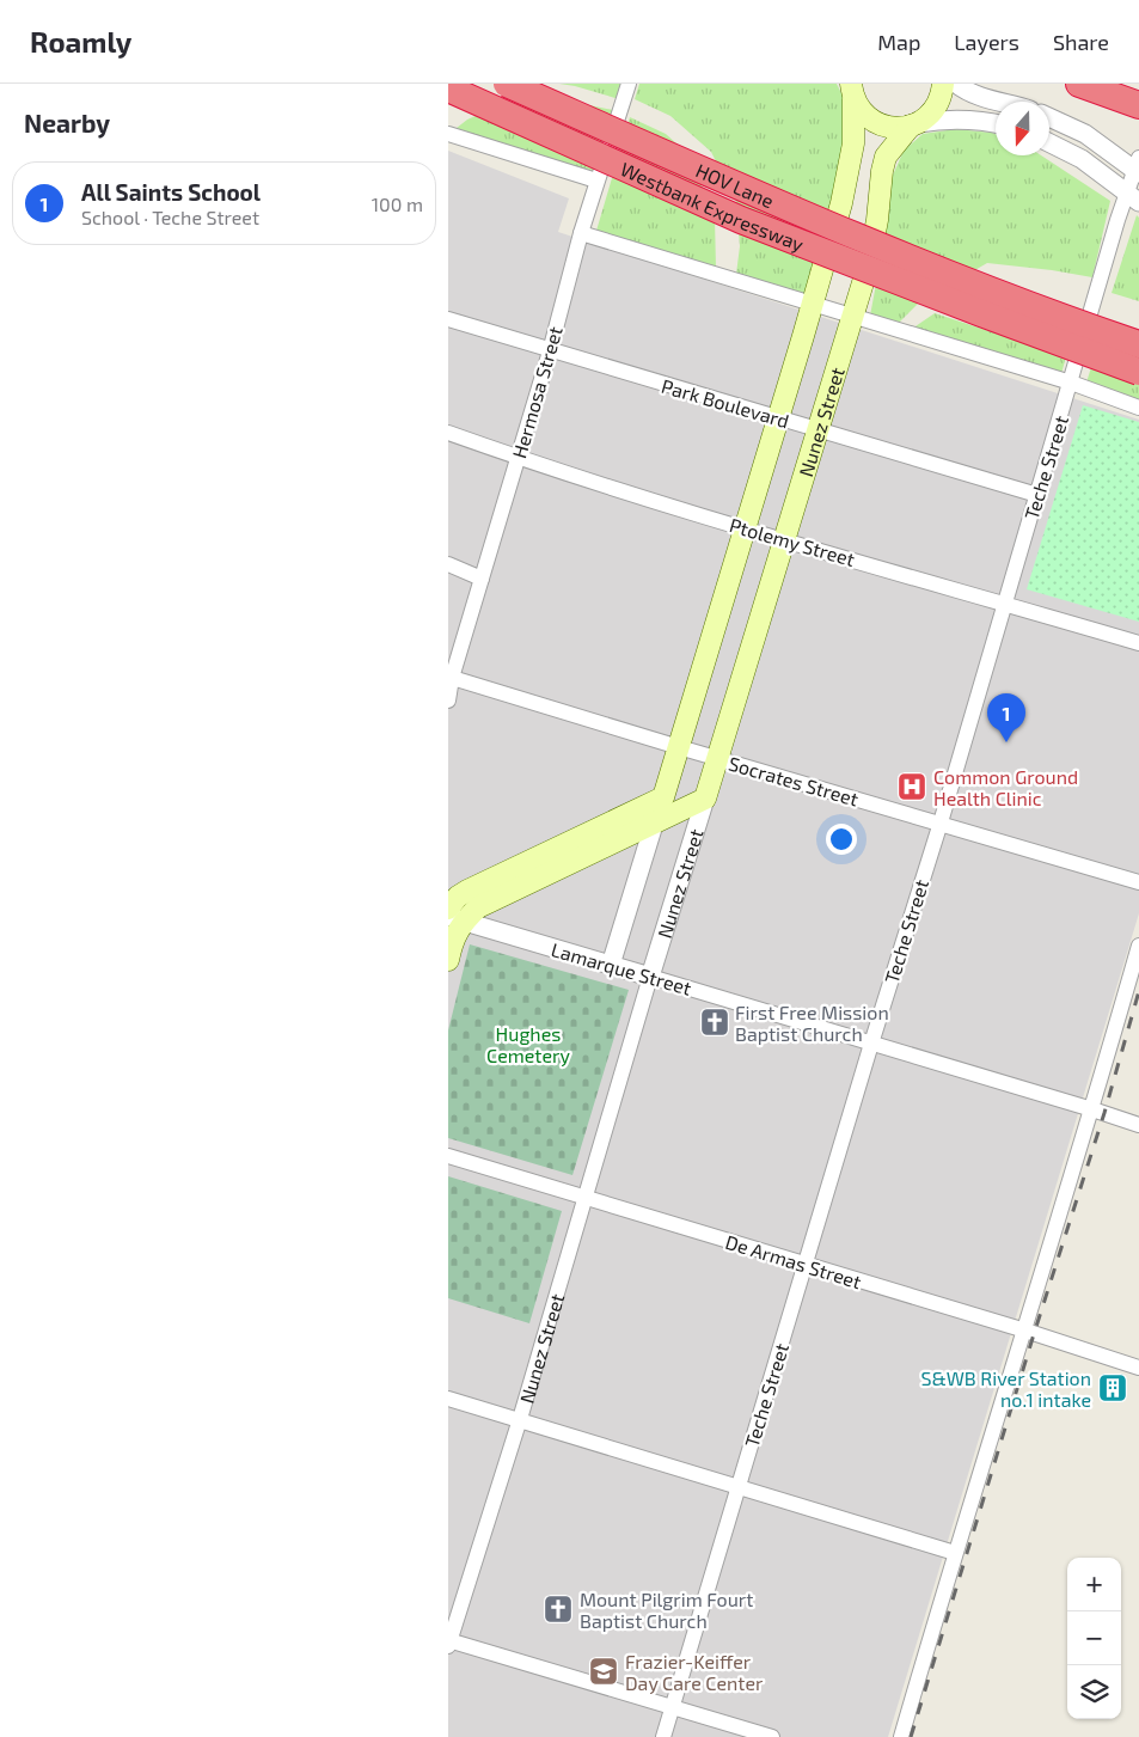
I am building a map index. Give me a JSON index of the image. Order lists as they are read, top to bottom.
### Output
{
  "streets": {
    "highway": ["HOV Lane", "Westbank Expressway"],
    "main road": ["Nunez Street"],
    "street": [
      "Hermosa Street",
      "Park Boulevard",
      "Teche Street",
      "Ptolemy Street",
      "Socrates Street",
      "Lamarque Street",
      "De Armas Street"
    ]
  },
  "crossings": [
    ["Hermosa Street", "Park Boulevard"],
    ["Hermosa Street", "Ptolemy Street"],
    ["Hermosa Street", "Socrates Street"],
    ["Park Boulevard", "Nunez Street"],
    ["Park Boulevard", "Teche Street"],
    ["Nunez Street", "Ptolemy Street"],
    ["Nunez Street", "Socrates Street"],
    ["Nunez Street", "Lamarque Street"],
    ["Nunez Street", "De Armas Street"],
    ["Teche Street", "Ptolemy Street"],
    ["Teche Street", "Socrates Street"],
    ["Teche Street", "Lamarque Street"],
    ["Teche Street", "De Armas Street"]
  ],
  "parks": ["Hughes Cemetery"],
  "places": {
    "hospital": ["Common Ground Health Clinic"],
    "church": ["First Free Mission Baptist Church", "Mount Pilgrim Fourt Baptist Church"],
    "building": ["S&WB River Station no.1 intake"],
    "school or university": ["Frazier-Keiffer Day Care Center"]
  },
  "north": "bottom",
  "page": {
    "header": "Roamly",
    "nav": ["Map", "Layers", "Share"],
    "heading": "Nearby",
    "list": [
      {
        "mark": "1",
        "name": "All Saints School",
        "note": "School · Teche Street",
        "value": "100 m"
      }
    ],
    "pins": "1",
    "map_buttons": ["+", "−"]
  }
}
